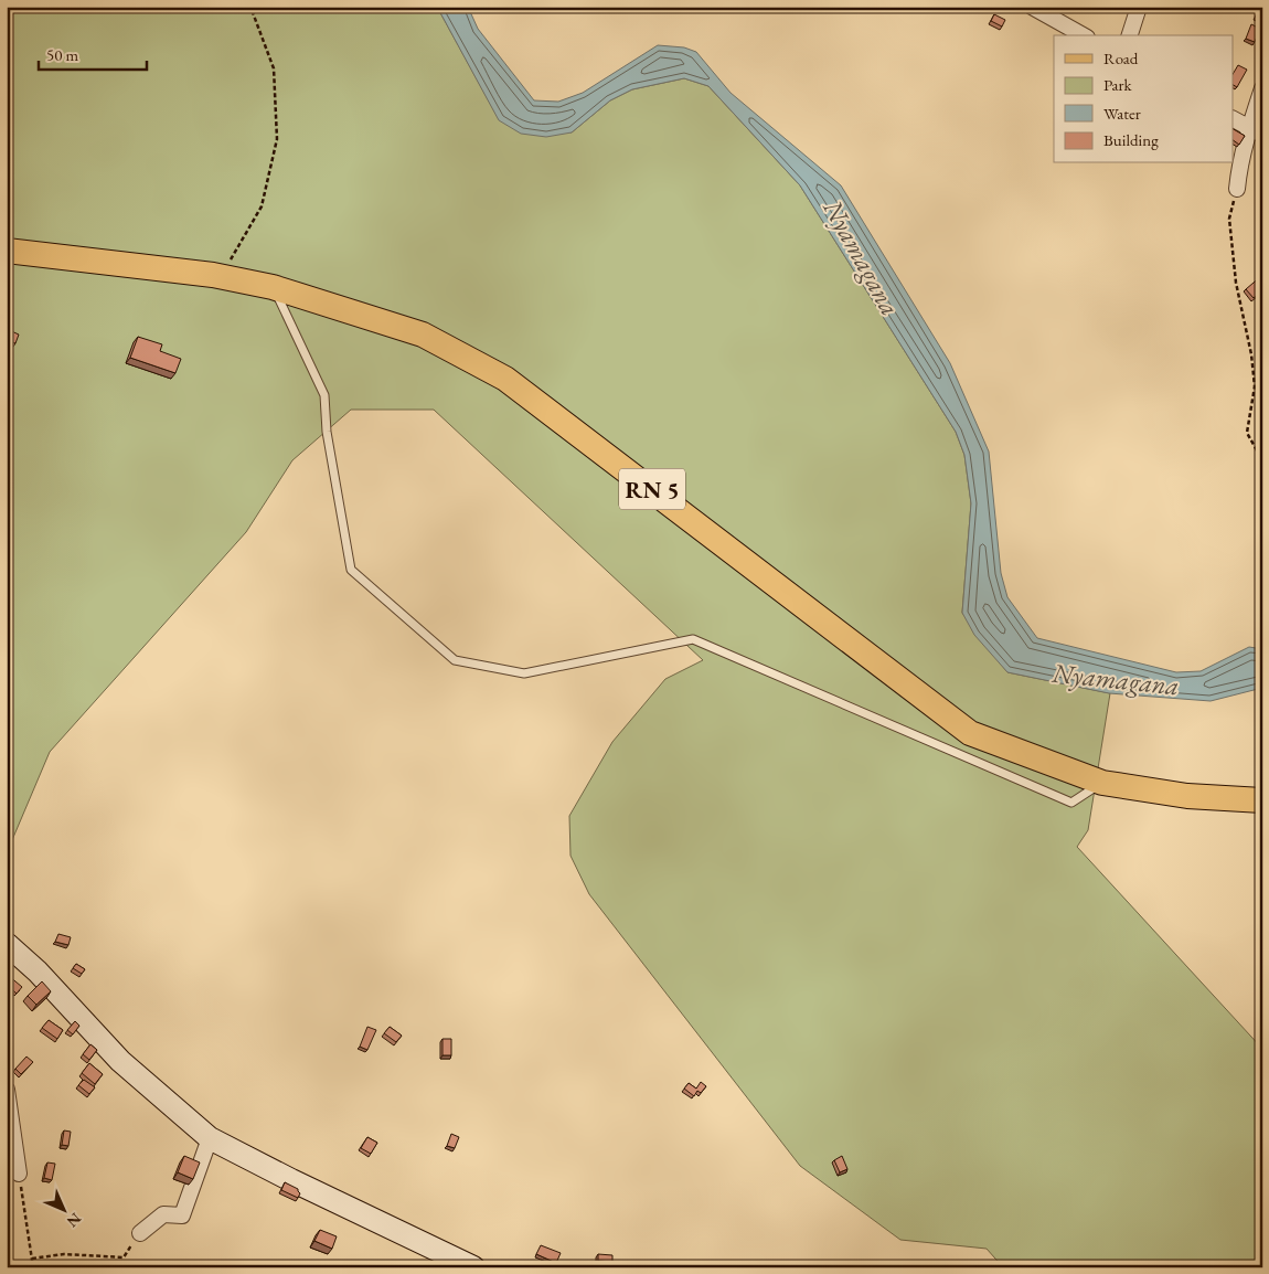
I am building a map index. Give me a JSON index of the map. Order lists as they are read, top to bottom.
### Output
{
  "streets": {
    "main road": ["RN 5"]
  },
  "water": ["Nyamagana"],
  "legend": [
    "Road",
    "Park",
    "Water",
    "Building"
  ],
  "scale_bar": "50 m",
  "north": "bottom right"
}
